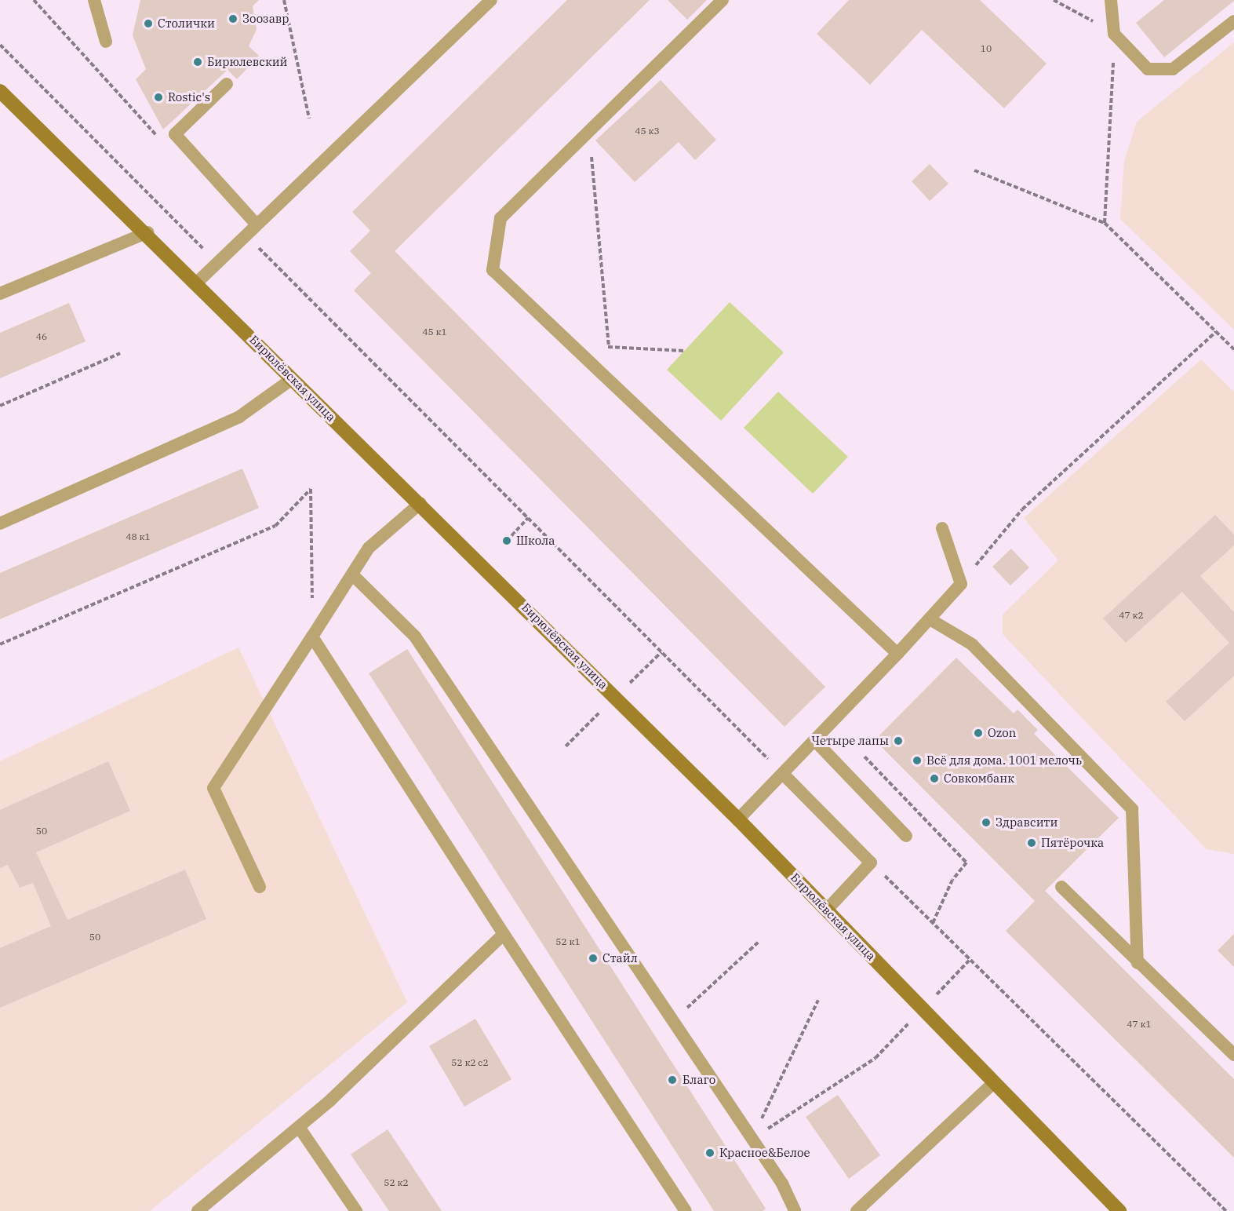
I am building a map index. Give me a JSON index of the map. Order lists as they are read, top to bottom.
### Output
{
  "streets": {
    "street": ["Бирюлёвская улица"]
  },
  "places": [
    "Зоозавр",
    "Столички",
    "Бирюлевский",
    "Rostic's",
    "Школа",
    "Ozon",
    "Четыре лапы",
    "Всё для дома. 1001 мелочь",
    "Совкомбанк",
    "Здравсити",
    "Пятёрочка",
    "Стайл",
    "Благо",
    "Красное&Белое"
  ],
  "house_numbers": [
    "10",
    "45 к3",
    "45 к1",
    "46",
    "48 к1",
    "47 к2",
    "50",
    "50",
    "52 к1",
    "47 к1",
    "52 к2 с2",
    "52 к2"
  ]
}
